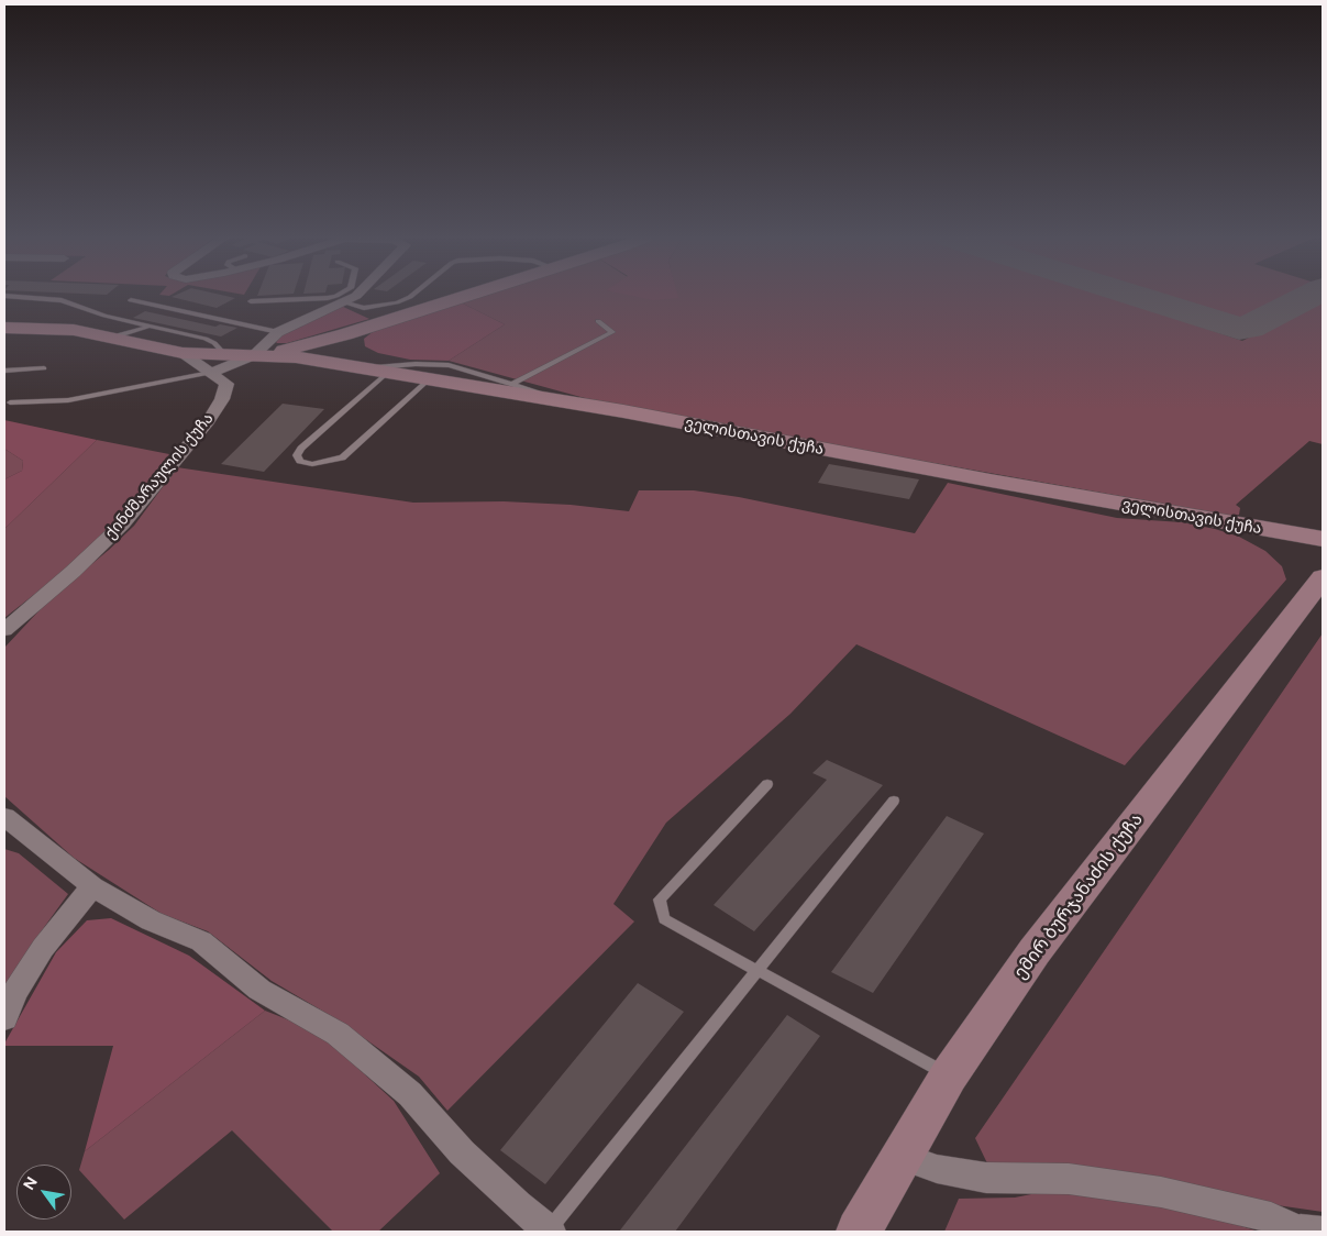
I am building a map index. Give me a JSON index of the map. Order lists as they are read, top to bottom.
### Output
{
  "streets": {
    "street": ["ველისთავის ქუჩა", "ქინძმარაულის ქუჩა", "ემირ ბურჯანაძის ქუჩა"]
  },
  "crossings": [
    ["ველისთავის ქუჩა", "ქინძმარაულის ქუჩა"]
  ],
  "north": "top left"
}
